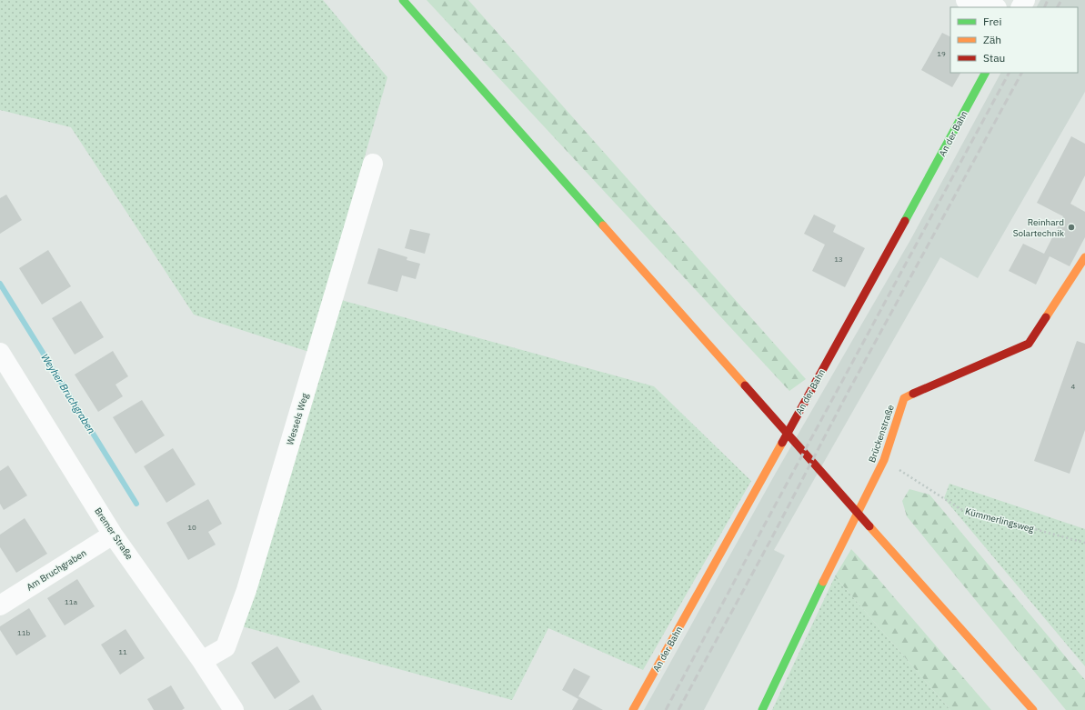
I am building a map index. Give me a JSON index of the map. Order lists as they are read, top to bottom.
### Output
{
  "streets": {
    "street": [
      "An der Bahn",
      "Wessels Weg",
      "Brückenstraße",
      "Bremer Straße",
      "Am Bruchgraben"
    ],
    "path": ["Kümmerlingsweg"]
  },
  "crossings": [
    ["Wessels Weg", "Bremer Straße"],
    ["Brückenstraße", "Kümmerlingsweg"],
    ["Bremer Straße", "Am Bruchgraben"]
  ],
  "water": ["Weyher Bruchgraben"],
  "places": ["Reinhard Solartechnik"],
  "house_numbers": [
    "19",
    "13",
    "4",
    "10",
    "11a",
    "11b",
    "11"
  ],
  "legend": ["Frei", "Zäh", "Stau"]
}
